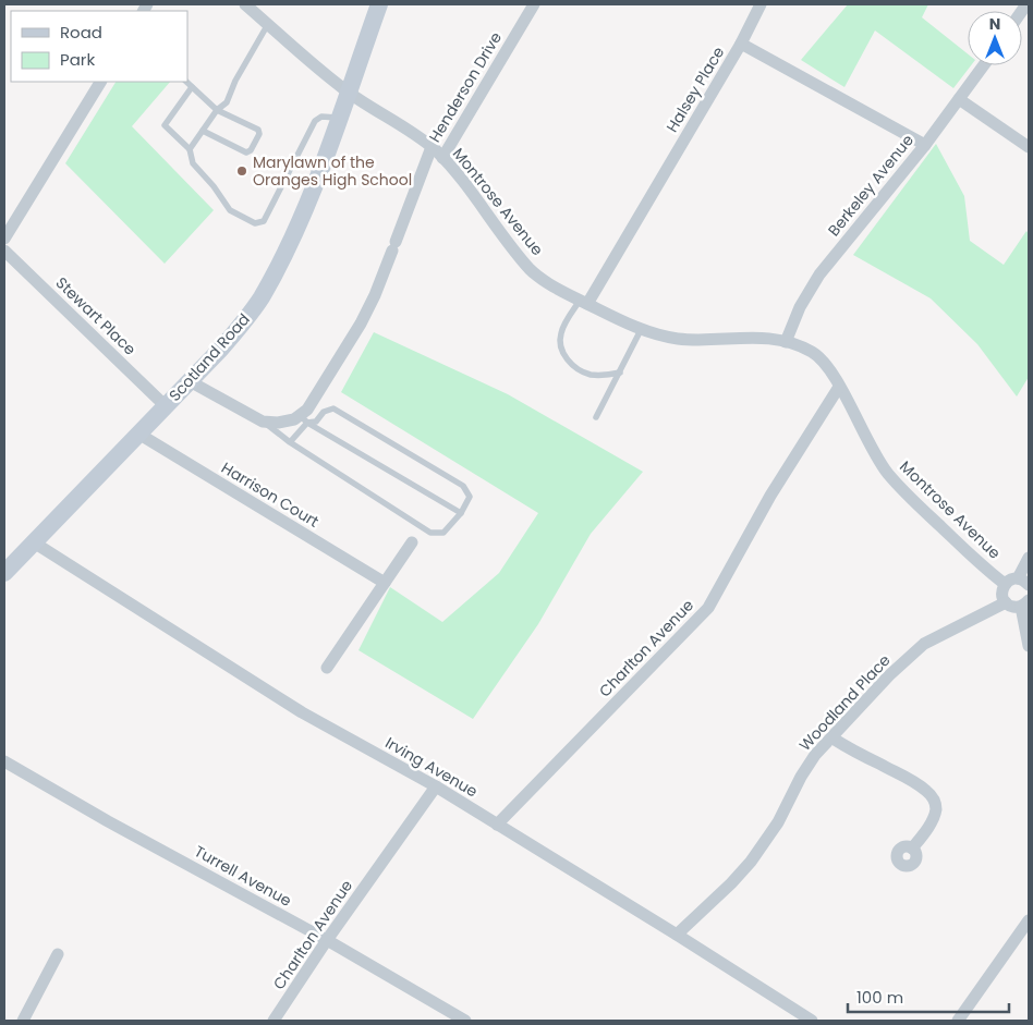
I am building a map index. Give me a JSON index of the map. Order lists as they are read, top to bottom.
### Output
{
  "streets": {
    "main road": ["Scotland Road"],
    "street": [
      "Henderson Drive",
      "Halsey Place",
      "Berkeley Avenue",
      "Montrose Avenue",
      "Stewart Place",
      "Harrison Court",
      "Charlton Avenue",
      "Woodland Place",
      "Irving Avenue",
      "Turrell Avenue"
    ]
  },
  "crossings": [
    ["Henderson Drive", "Montrose Avenue"],
    ["Halsey Place", "Berkeley Avenue"],
    ["Halsey Place", "Montrose Avenue"],
    ["Berkeley Avenue", "Montrose Avenue"],
    ["Montrose Avenue", "Scotland Road"],
    ["Montrose Avenue", "Charlton Avenue"],
    ["Stewart Place", "Scotland Road"],
    ["Scotland Road", "Harrison Court"],
    ["Scotland Road", "Irving Avenue"],
    ["Charlton Avenue", "Irving Avenue"],
    ["Charlton Avenue", "Turrell Avenue"],
    ["Woodland Place", "Irving Avenue"]
  ],
  "places": ["Marylawn of the Oranges High School"],
  "legend": ["Road", "Park"],
  "scale_bar": "100 m",
  "north": "top"
}
